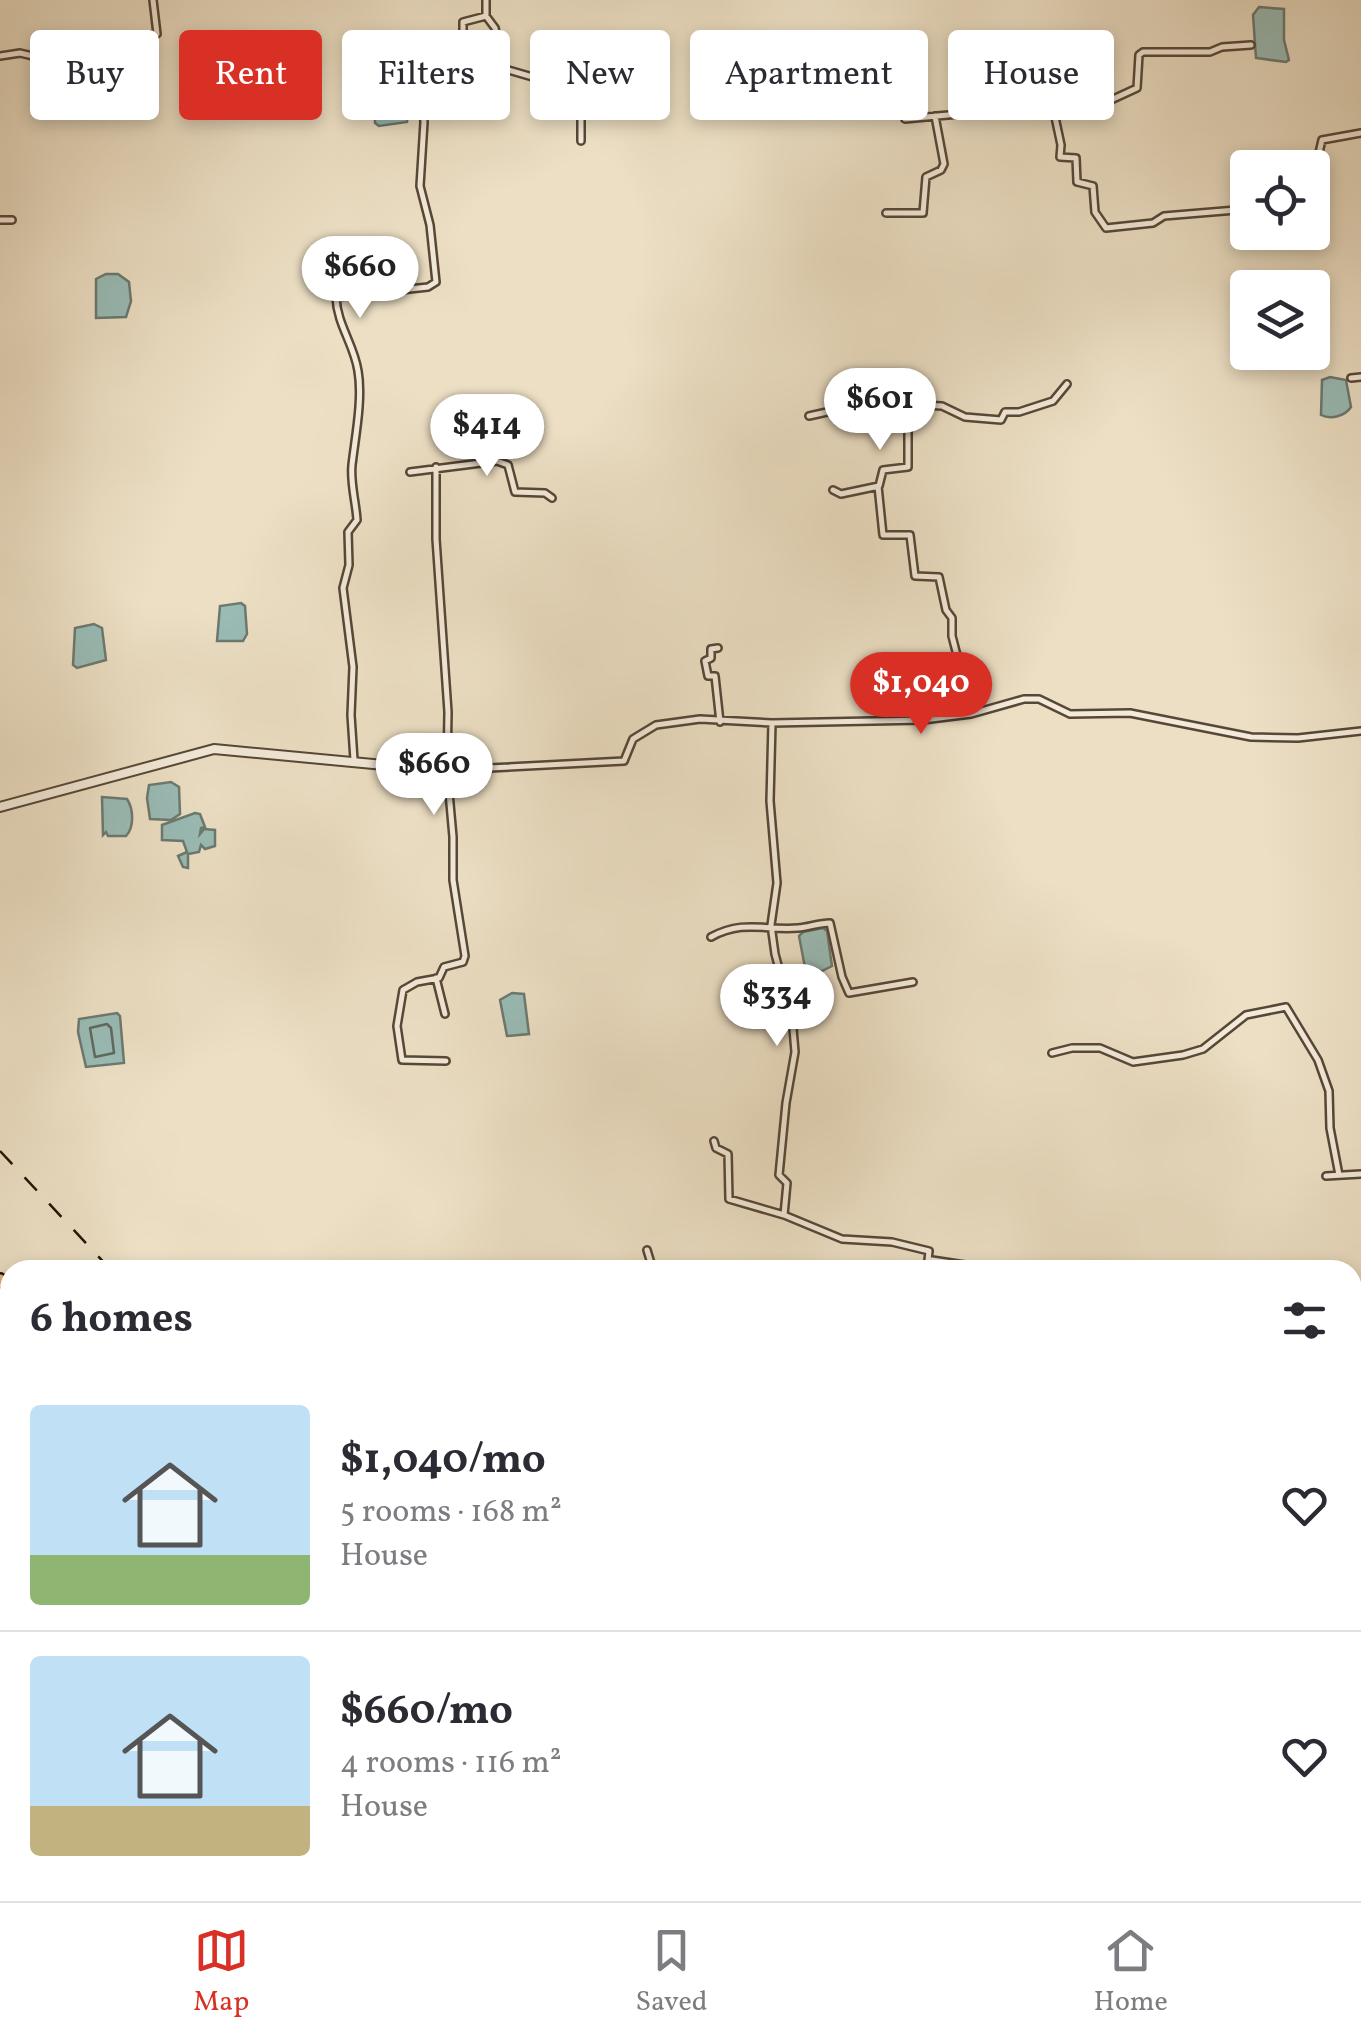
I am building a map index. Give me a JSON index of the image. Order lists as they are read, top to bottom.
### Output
{
  "page": {
    "chip": [
      "Buy",
      "Rent",
      "Filters",
      "New",
      "Apartment",
      "House"
    ],
    "price": [
      "$660",
      "$601",
      "$414",
      "$1,040",
      "$660",
      "$334"
    ],
    "heading": "6 homes",
    "list": [
      {
        "name": "$1,040/mo",
        "note": "5 rooms · 168 m² · House"
      },
      {
        "name": "$660/mo",
        "note": "4 rooms · 116 m² · House"
      }
    ],
    "tabs": ["Map", "Saved", "Home"]
  }
}
